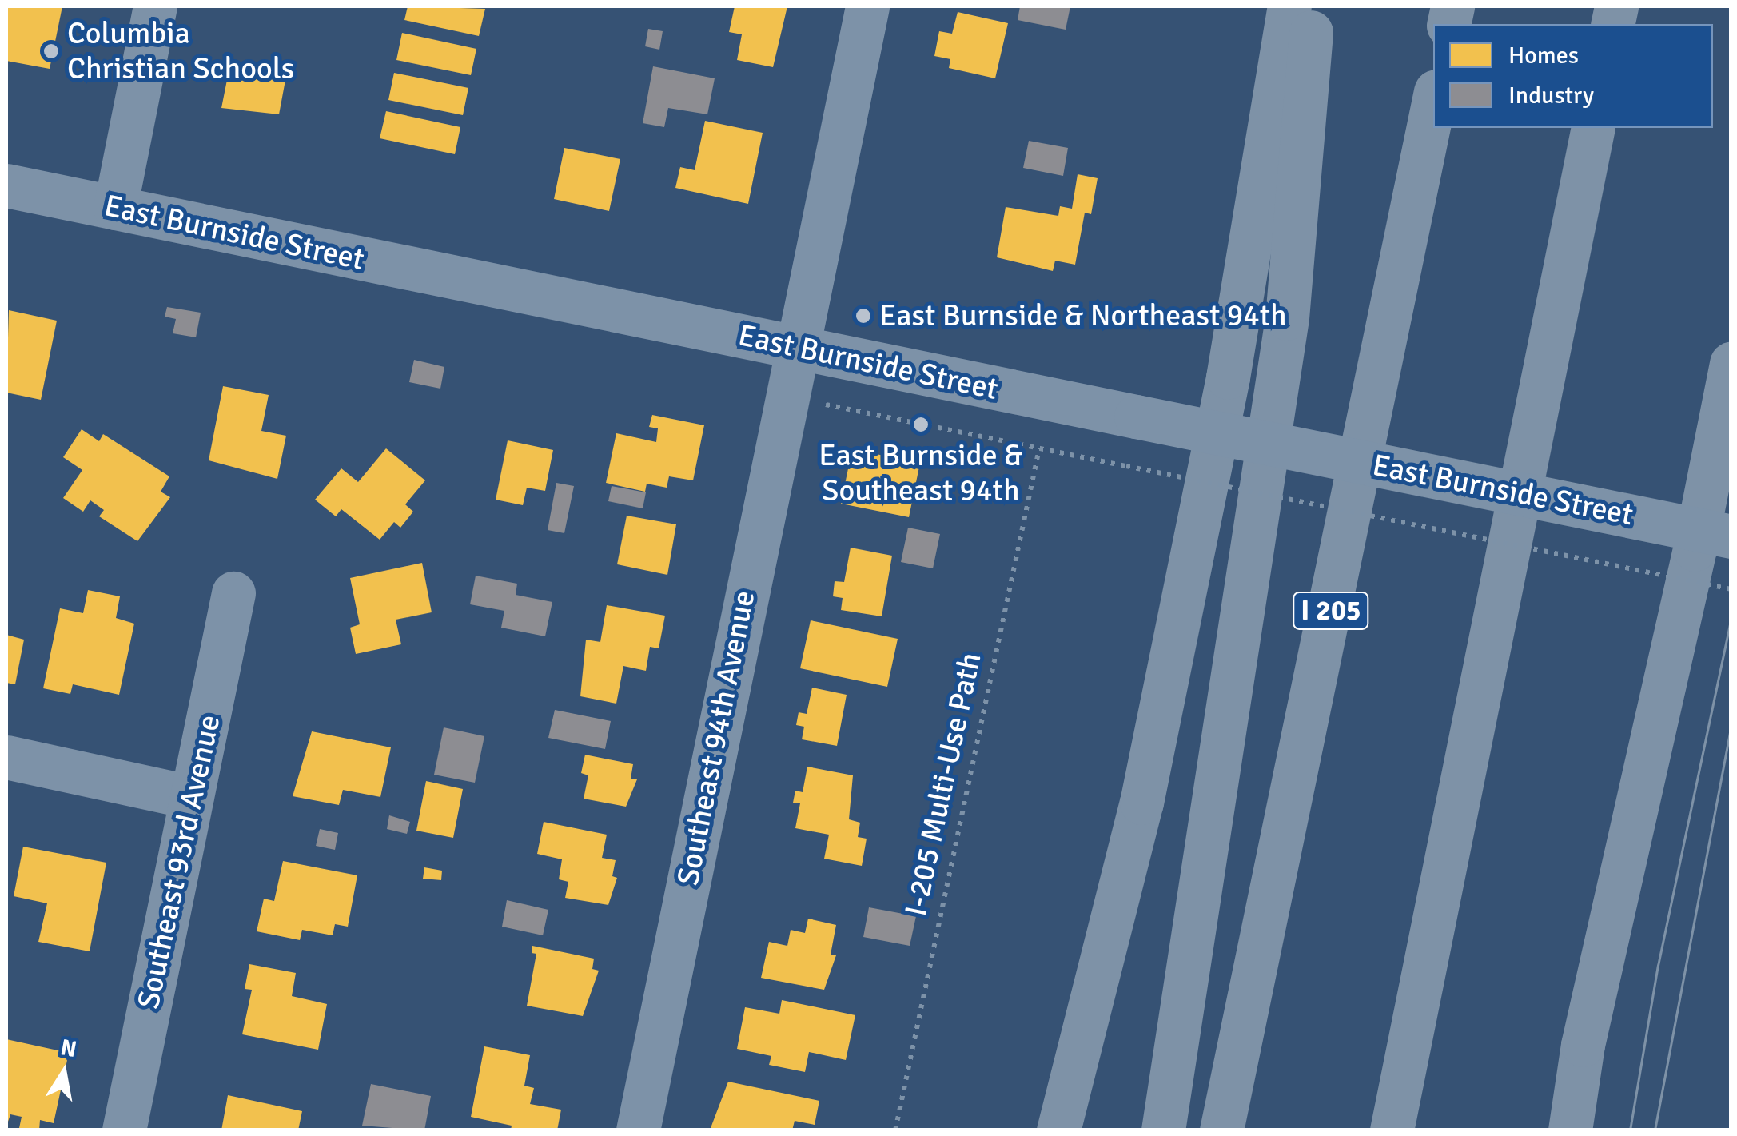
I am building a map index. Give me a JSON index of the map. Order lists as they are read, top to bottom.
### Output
{
  "streets": {
    "highway": ["I 205"],
    "street": ["East Burnside Street", "Southeast 94th Avenue", "Southeast 93rd Avenue"],
    "path": ["I-205 Multi-Use Path"]
  },
  "crossings": [
    ["East Burnside Street", "Southeast 94th Avenue"],
    ["East Burnside Street", "I-205 Multi-Use Path"]
  ],
  "places": ["Columbia Christian Schools", "East Burnside & Northeast 94th", "East Burnside & Southeast 94th"],
  "legend": ["Homes", "Industry"],
  "north": "top"
}
